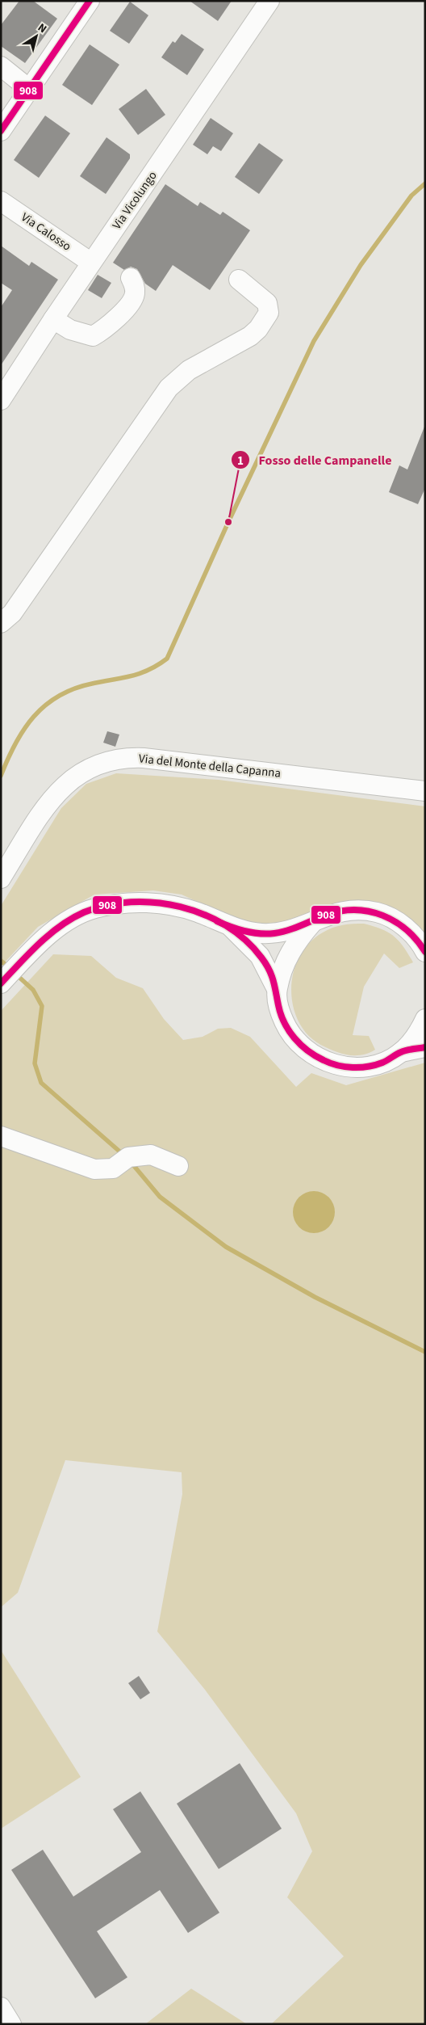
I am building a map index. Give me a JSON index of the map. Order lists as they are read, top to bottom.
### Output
{
  "streets": {
    "street": ["Via Vicolungo", "Via Calosso", "Via del Monte della Capanna"]
  },
  "crossings": [
    ["Via Vicolungo", "Via Calosso"]
  ],
  "places": ["Fosso delle Campanelle"],
  "lines": ["transit line 908"],
  "north": "top right"
}
